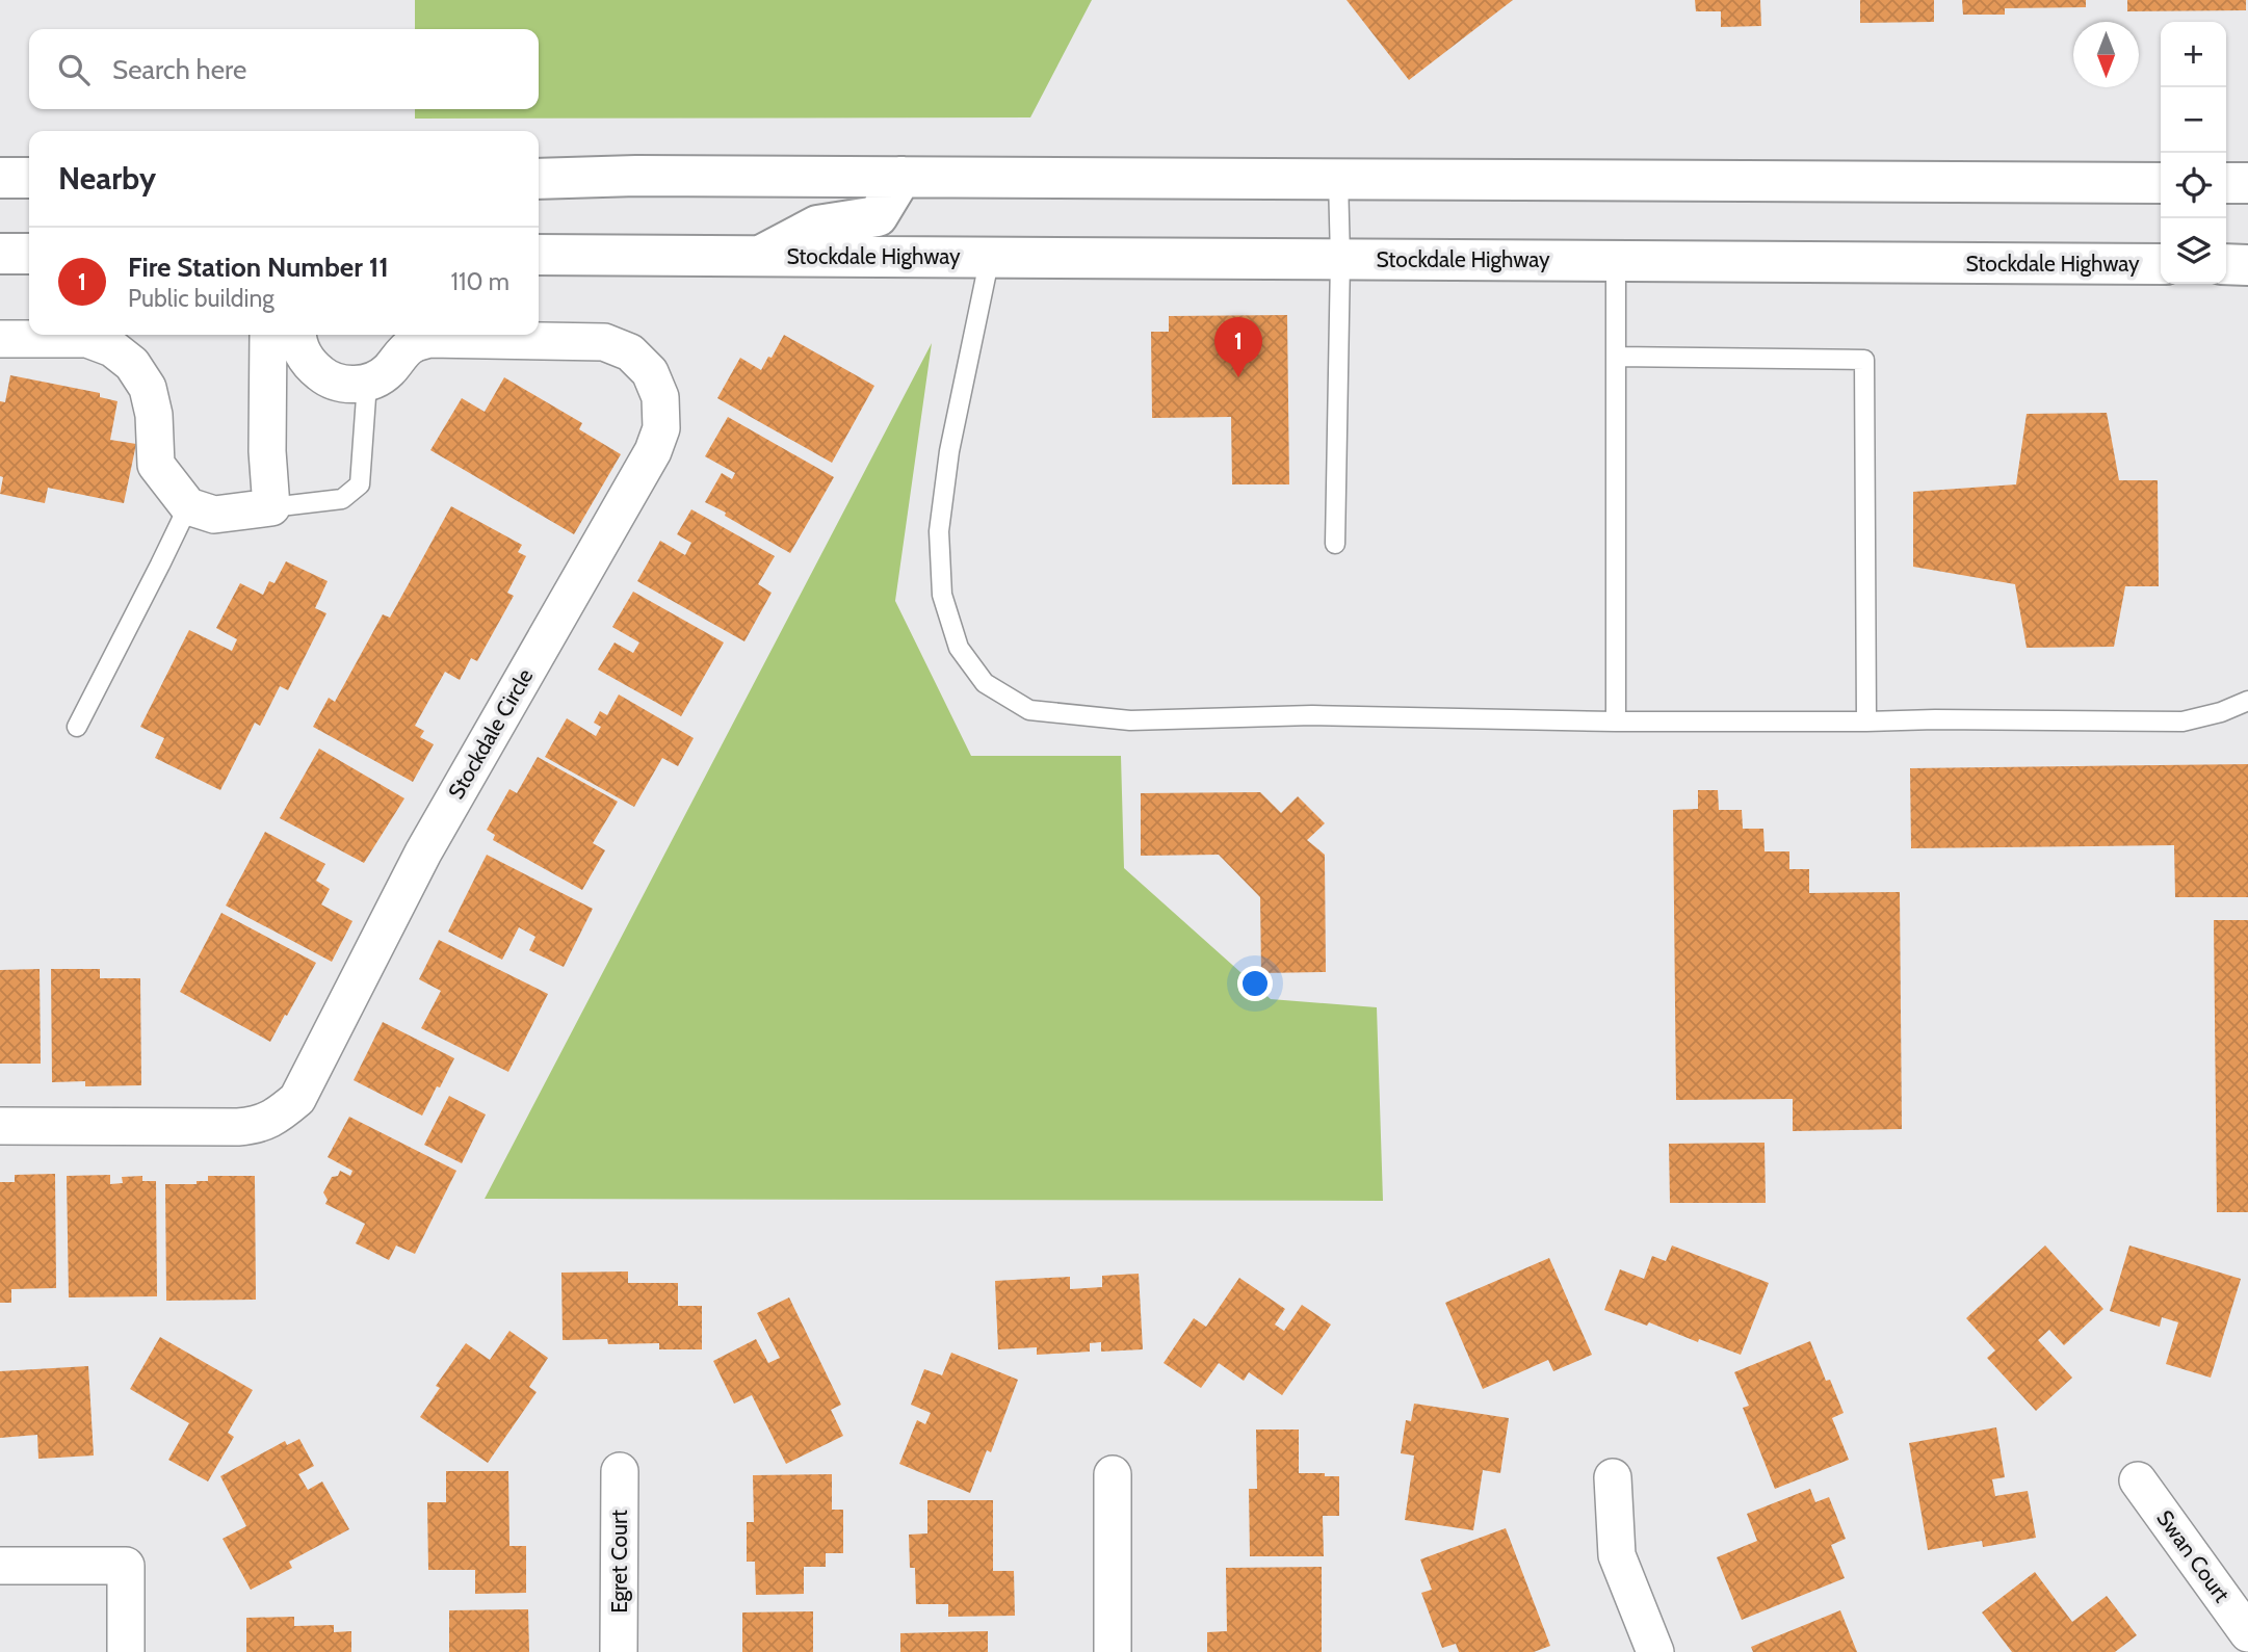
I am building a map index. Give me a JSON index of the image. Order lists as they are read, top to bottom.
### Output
{
  "streets": {
    "main road": ["Stockdale Highway"],
    "street": ["Stockdale Circle", "Swan Court", "Egret Court"]
  },
  "north": "bottom",
  "page": {
    "map_buttons": ["+", "−"],
    "search": "Search here",
    "heading": "Nearby",
    "list": [
      {
        "mark": "1",
        "name": "Fire Station Number 11",
        "note": "Public building",
        "value": "110 m"
      }
    ],
    "pins": "1"
  }
}
